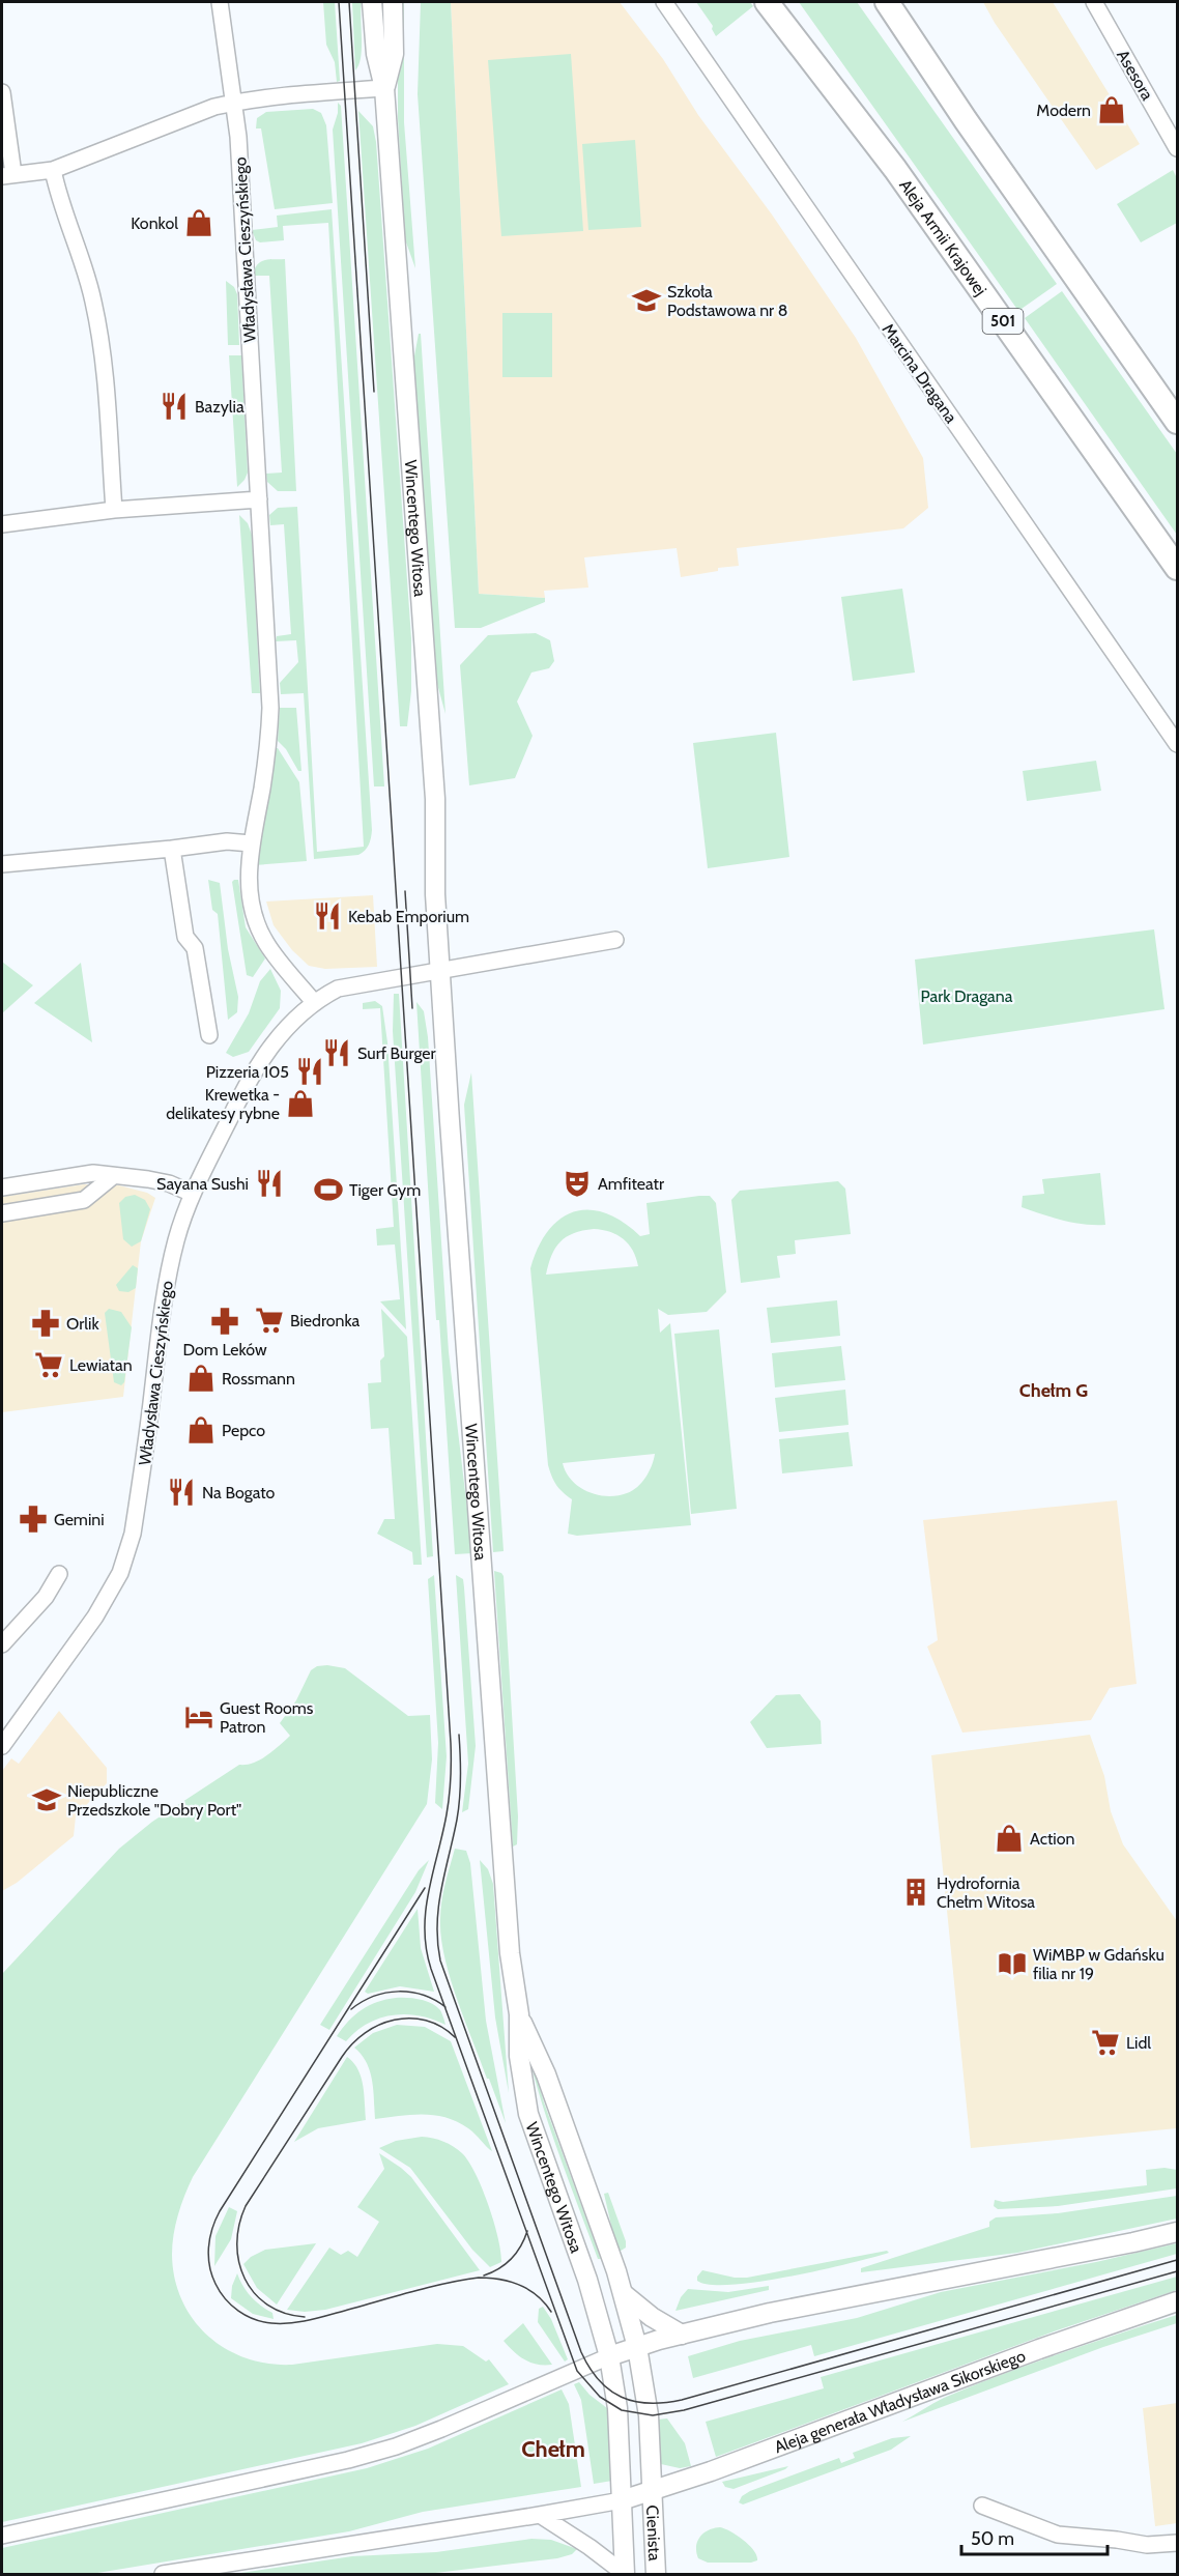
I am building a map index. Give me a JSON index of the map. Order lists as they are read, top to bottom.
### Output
{
  "streets": {
    "main road": ["Aleja Armii Krajowej", "501"],
    "street": [
      "Asesora",
      "Władysława Cieszyńskiego",
      "Marcina Dragana",
      "Wincentego Witosa",
      "Aleja generała Władysława Sikorskiego",
      "Cienista"
    ]
  },
  "crossings": [
    ["Władysława Cieszyńskiego", "Wincentego Witosa"],
    ["Wincentego Witosa", "Aleja generała Władysława Sikorskiego"],
    ["Wincentego Witosa", "Cienista"],
    ["Aleja generała Władysława Sikorskiego", "Cienista"]
  ],
  "districts": ["Chełm G", "Chełm"],
  "parks": ["Park Dragana"],
  "places": {
    "shop": [
      "Modern",
      "Konkol",
      "Krewetka - delikatesy rybne",
      "Rossmann",
      "Pepco",
      "Action"
    ],
    "school or university": ["Szkoła Podstawowa nr 8", "Niepubliczne Przedszkole \"Dobry Port\""],
    "restaurant": [
      "Bazylia",
      "Kebab Emporium",
      "Surf Burger",
      "Pizzeria 105",
      "Sayana Sushi",
      "Na Bogato"
    ],
    "theatre": ["Amfiteatr"],
    "sports": ["Tiger Gym"],
    "supermarket": ["Biedronka", "Lewiatan", "Lidl"],
    "pharmacy": ["Dom Leków", "Orlik", "Gemini"],
    "hotel": ["Guest Rooms Patron"],
    "building": ["Hydrofornia Chełm Witosa"],
    "library": ["WiMBP w Gdańsku filia nr 19"]
  },
  "scale_bar": "50 m"
}
